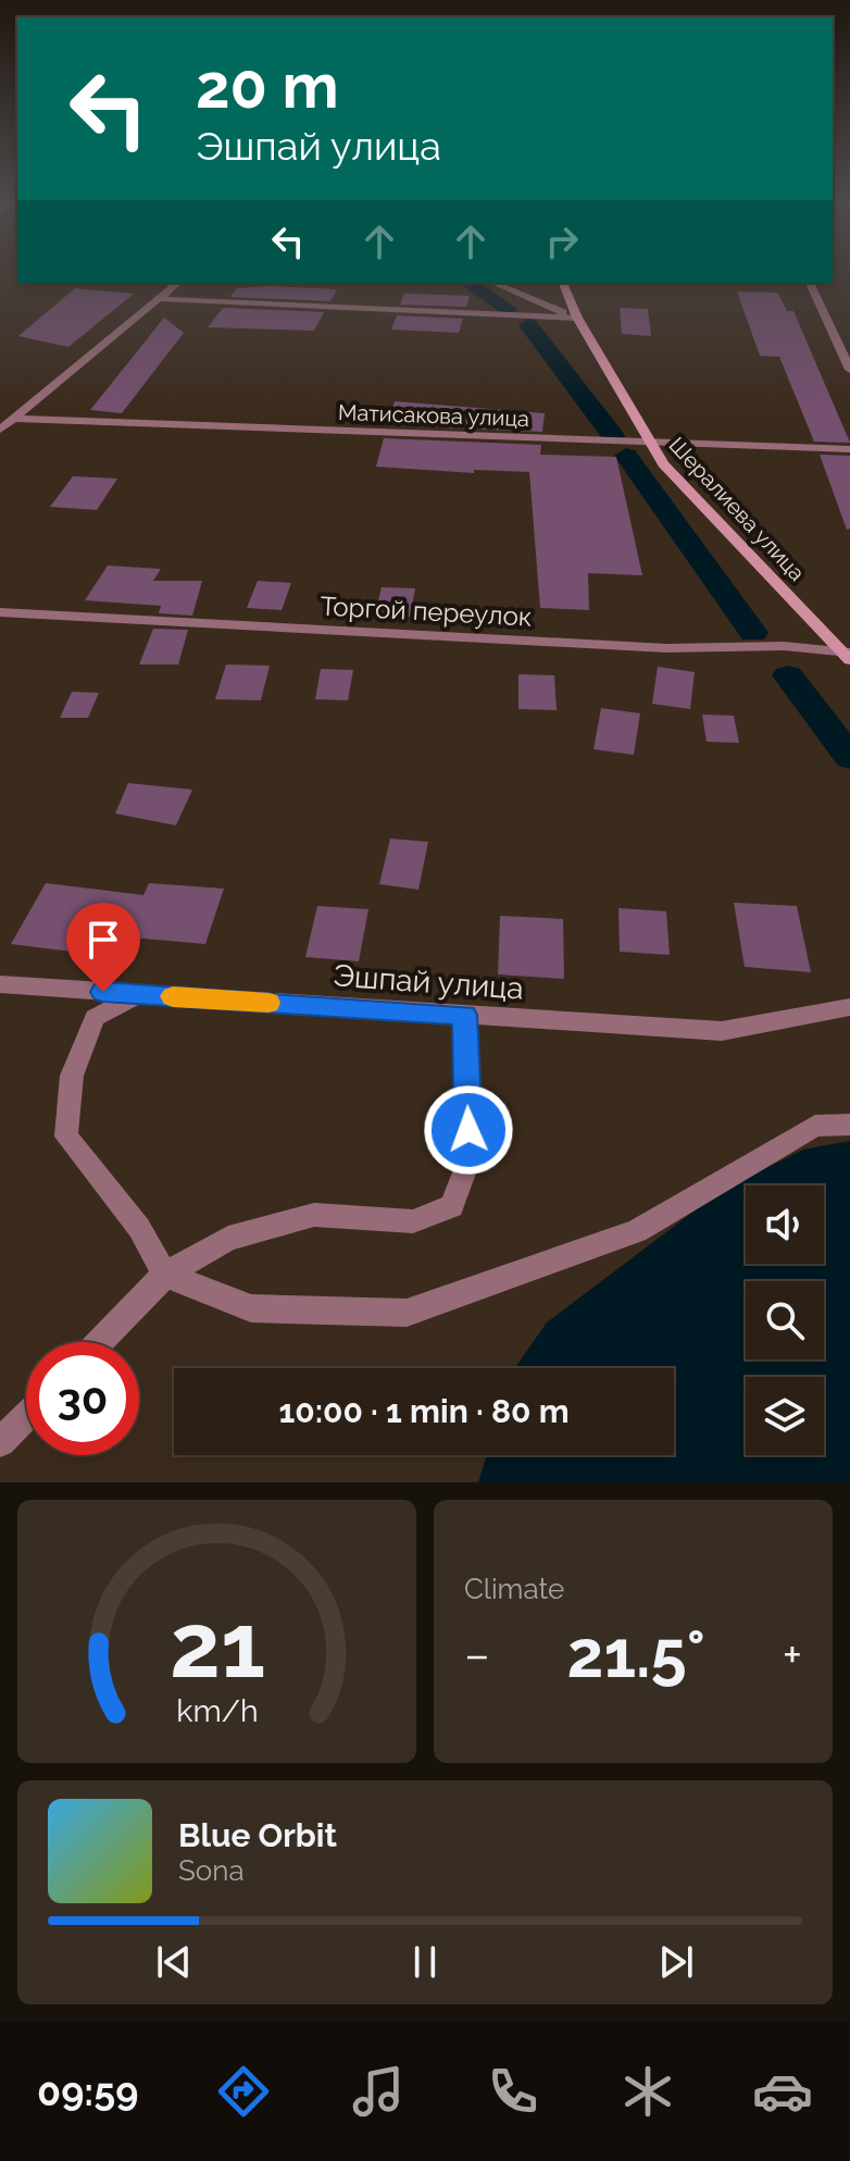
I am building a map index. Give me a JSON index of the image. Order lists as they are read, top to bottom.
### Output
{
  "streets": {
    "street": [
      "Матисакова улица",
      "Шералиева улица",
      "Торгой переулок",
      "Эшпай улица"
    ]
  },
  "crossings": [
    ["Матисакова улица", "Шералиева улица"],
    ["Шералиева улица", "Торгой переулок"]
  ],
  "page": {
    "turn": ["20 m", "Эшпай улица"],
    "limit": "30",
    "trip": "10:00 · 1 min · 80 m",
    "tile": "Climate",
    "heat": ["−", "21.5°", "+"],
    "song": ["Blue Orbit", "Sona"],
    "tabs": "09:59",
    "gauge": ["21", "km/h"]
  }
}
